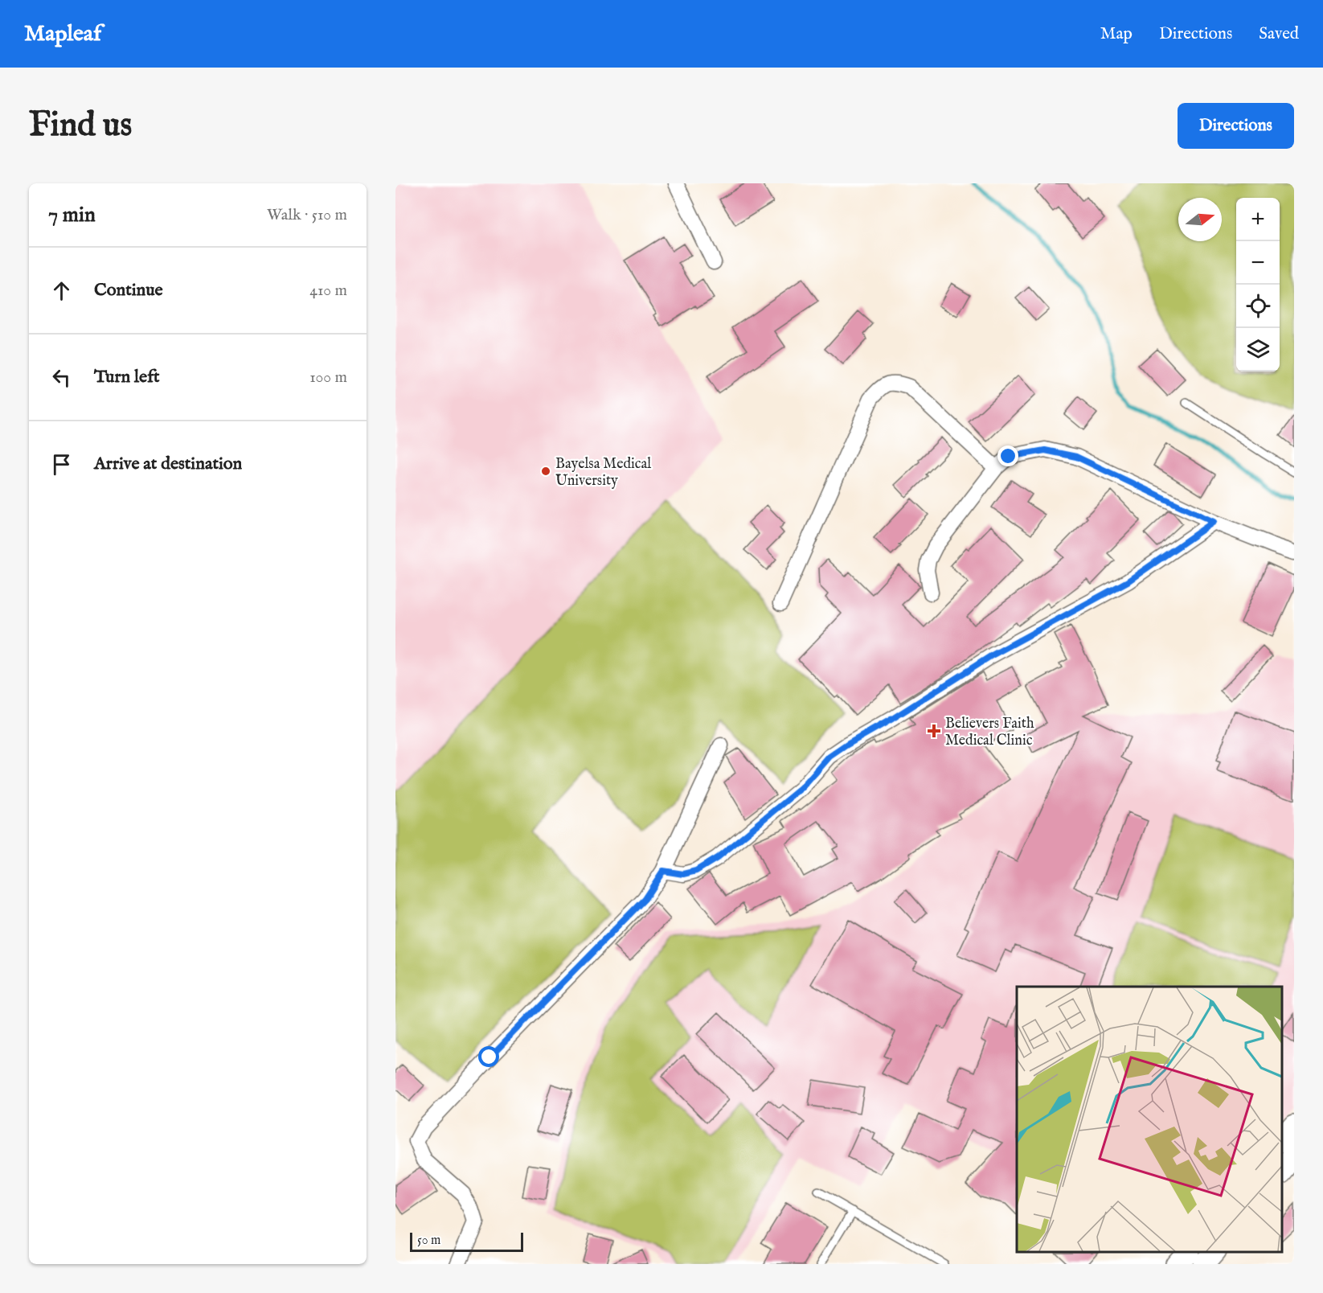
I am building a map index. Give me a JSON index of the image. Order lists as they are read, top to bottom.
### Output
{
  "places": {
    "other": ["Bayelsa Medical University"],
    "health": ["Believers Faith Medical Clinic"]
  },
  "scale_bar": "50 m",
  "north": "right",
  "page": {
    "header": "Mapleaf",
    "nav": ["Map", "Directions", "Saved"],
    "buttons": "Directions",
    "title": "Find us",
    "heading": ["7 min", "Walk · 510 m"],
    "map_buttons": ["+", "−"],
    "list": [
      ["Continue", "410 m"],
      ["Turn left", "100 m"],
      "Arrive at destination"
    ],
    "scale": "50 m"
  }
}
